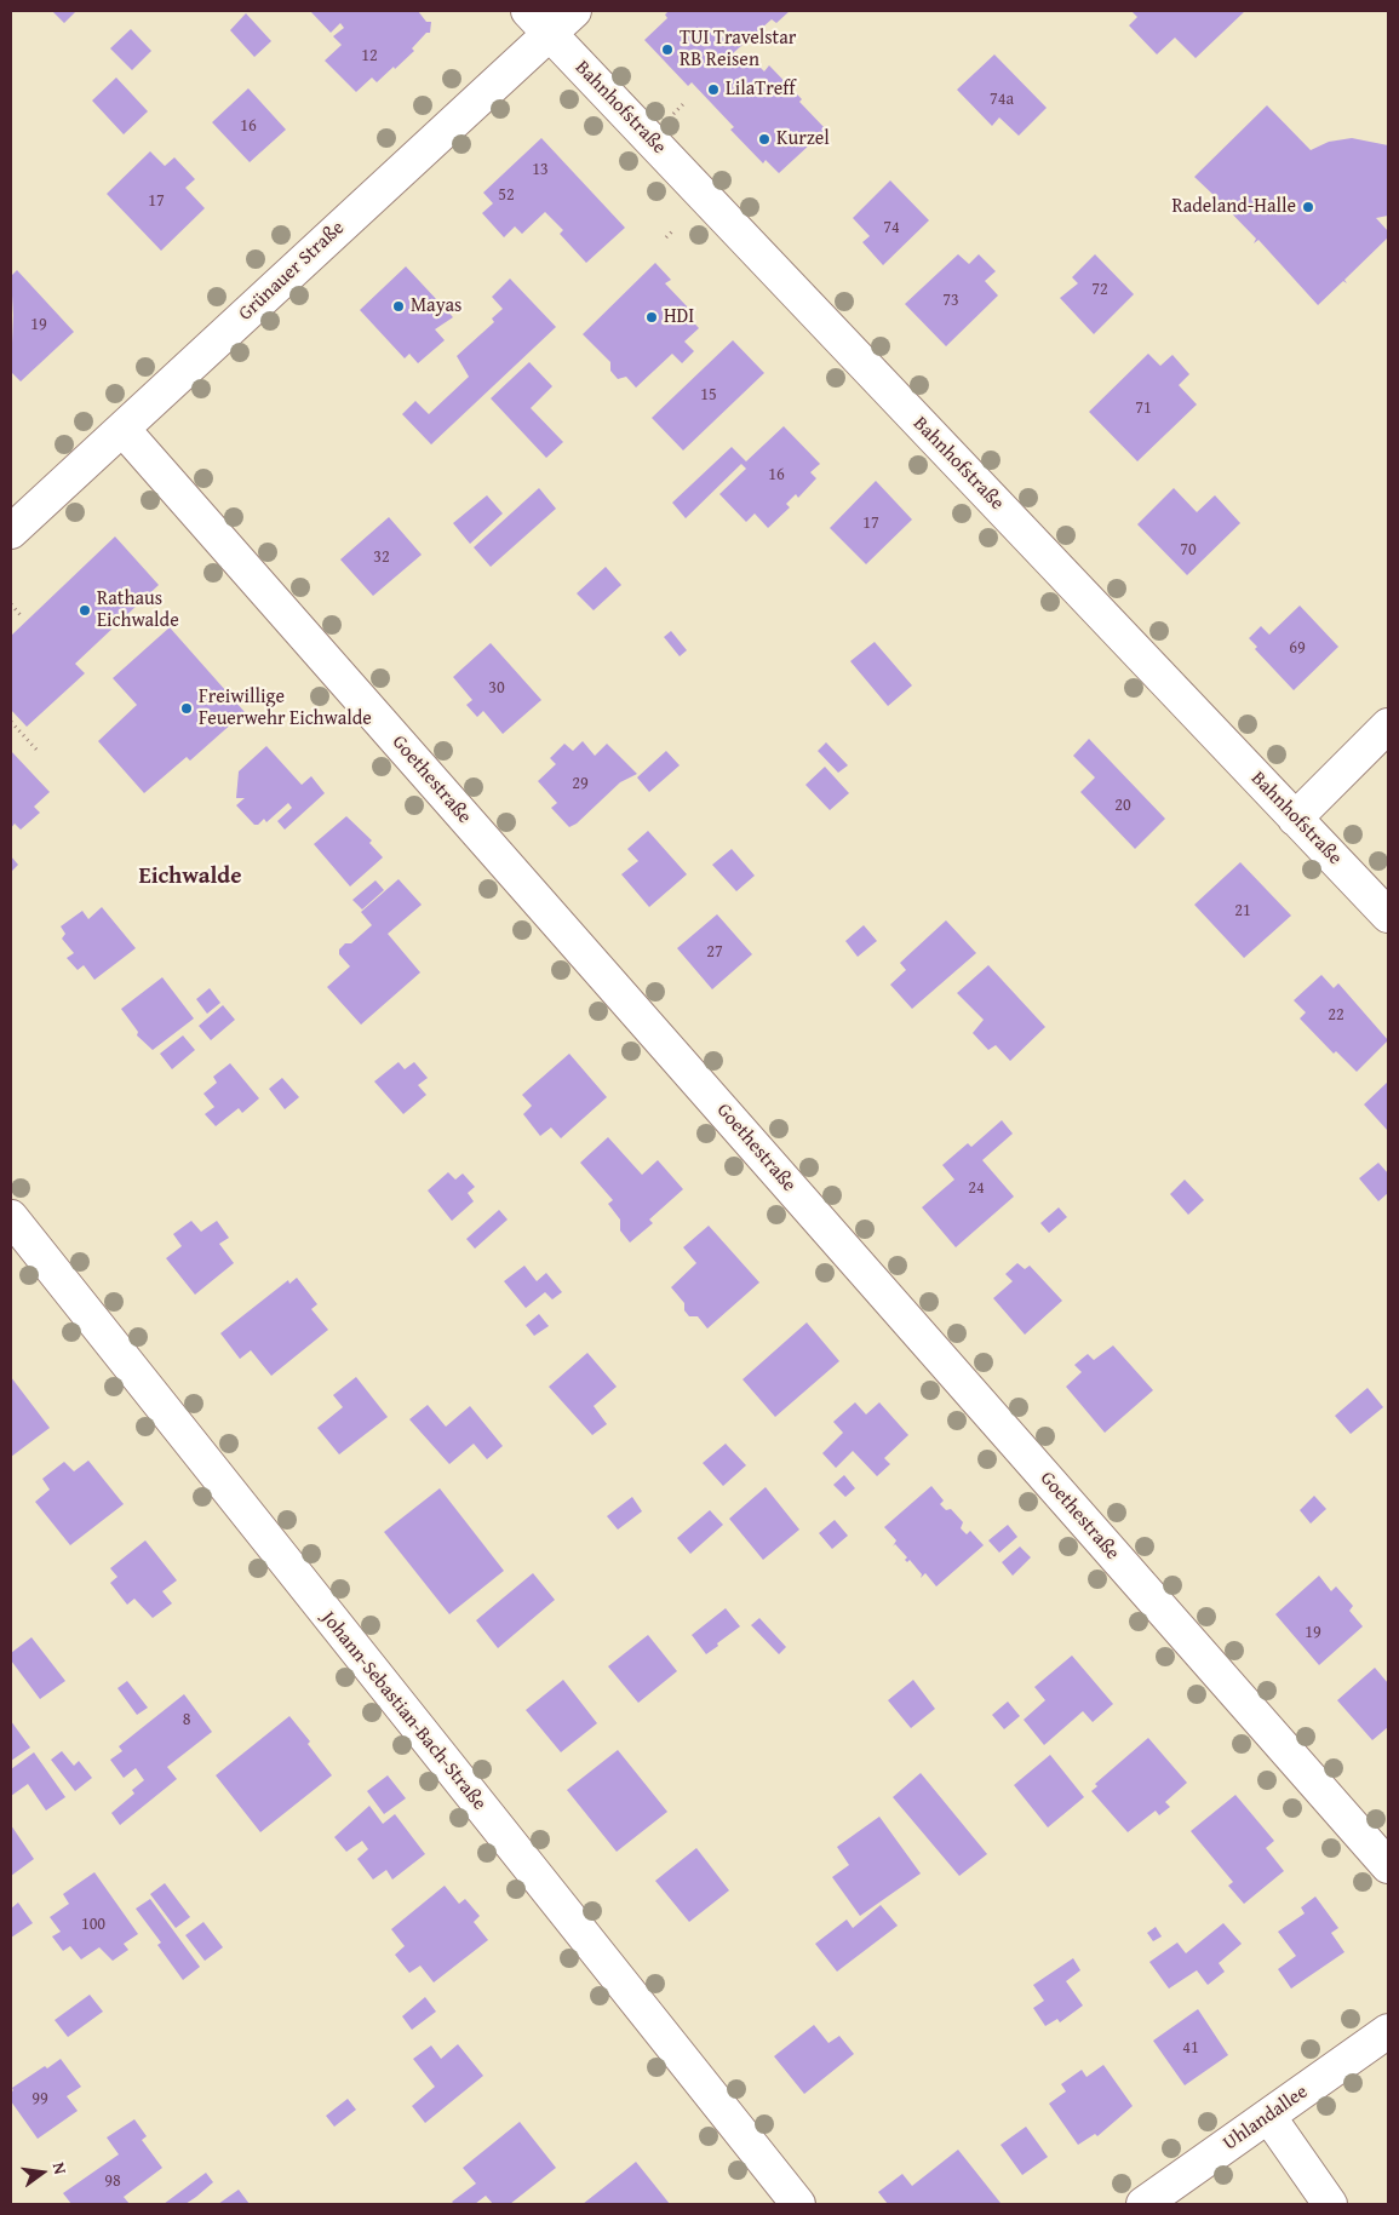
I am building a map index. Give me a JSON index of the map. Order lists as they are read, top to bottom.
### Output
{
  "streets": {
    "street": [
      "Bahnhofstraße",
      "Grünauer Straße",
      "Goethestraße",
      "Johann-Sebastian-Bach-Straße",
      "Uhlandallee"
    ]
  },
  "crossings": [
    ["Bahnhofstraße", "Grünauer Straße"],
    ["Grünauer Straße", "Goethestraße"]
  ],
  "districts": ["Eichwalde"],
  "places": [
    "TUI Travelstar RB Reisen",
    "LilaTreff",
    "Kurzel",
    "Radeland-Halle",
    "Mayas",
    "HDI",
    "Rathaus Eichwalde",
    "Freiwillige Feuerwehr Eichwalde"
  ],
  "house_numbers": [
    "12",
    "74a",
    "16",
    "13",
    "52",
    "17",
    "74",
    "72",
    "73",
    "19",
    "15",
    "71",
    "16",
    "17",
    "70",
    "32",
    "69",
    "30",
    "29",
    "20",
    "21",
    "27",
    "22",
    "24",
    "19",
    "8",
    "100",
    "41",
    "99",
    "98"
  ],
  "north": "right"
}
